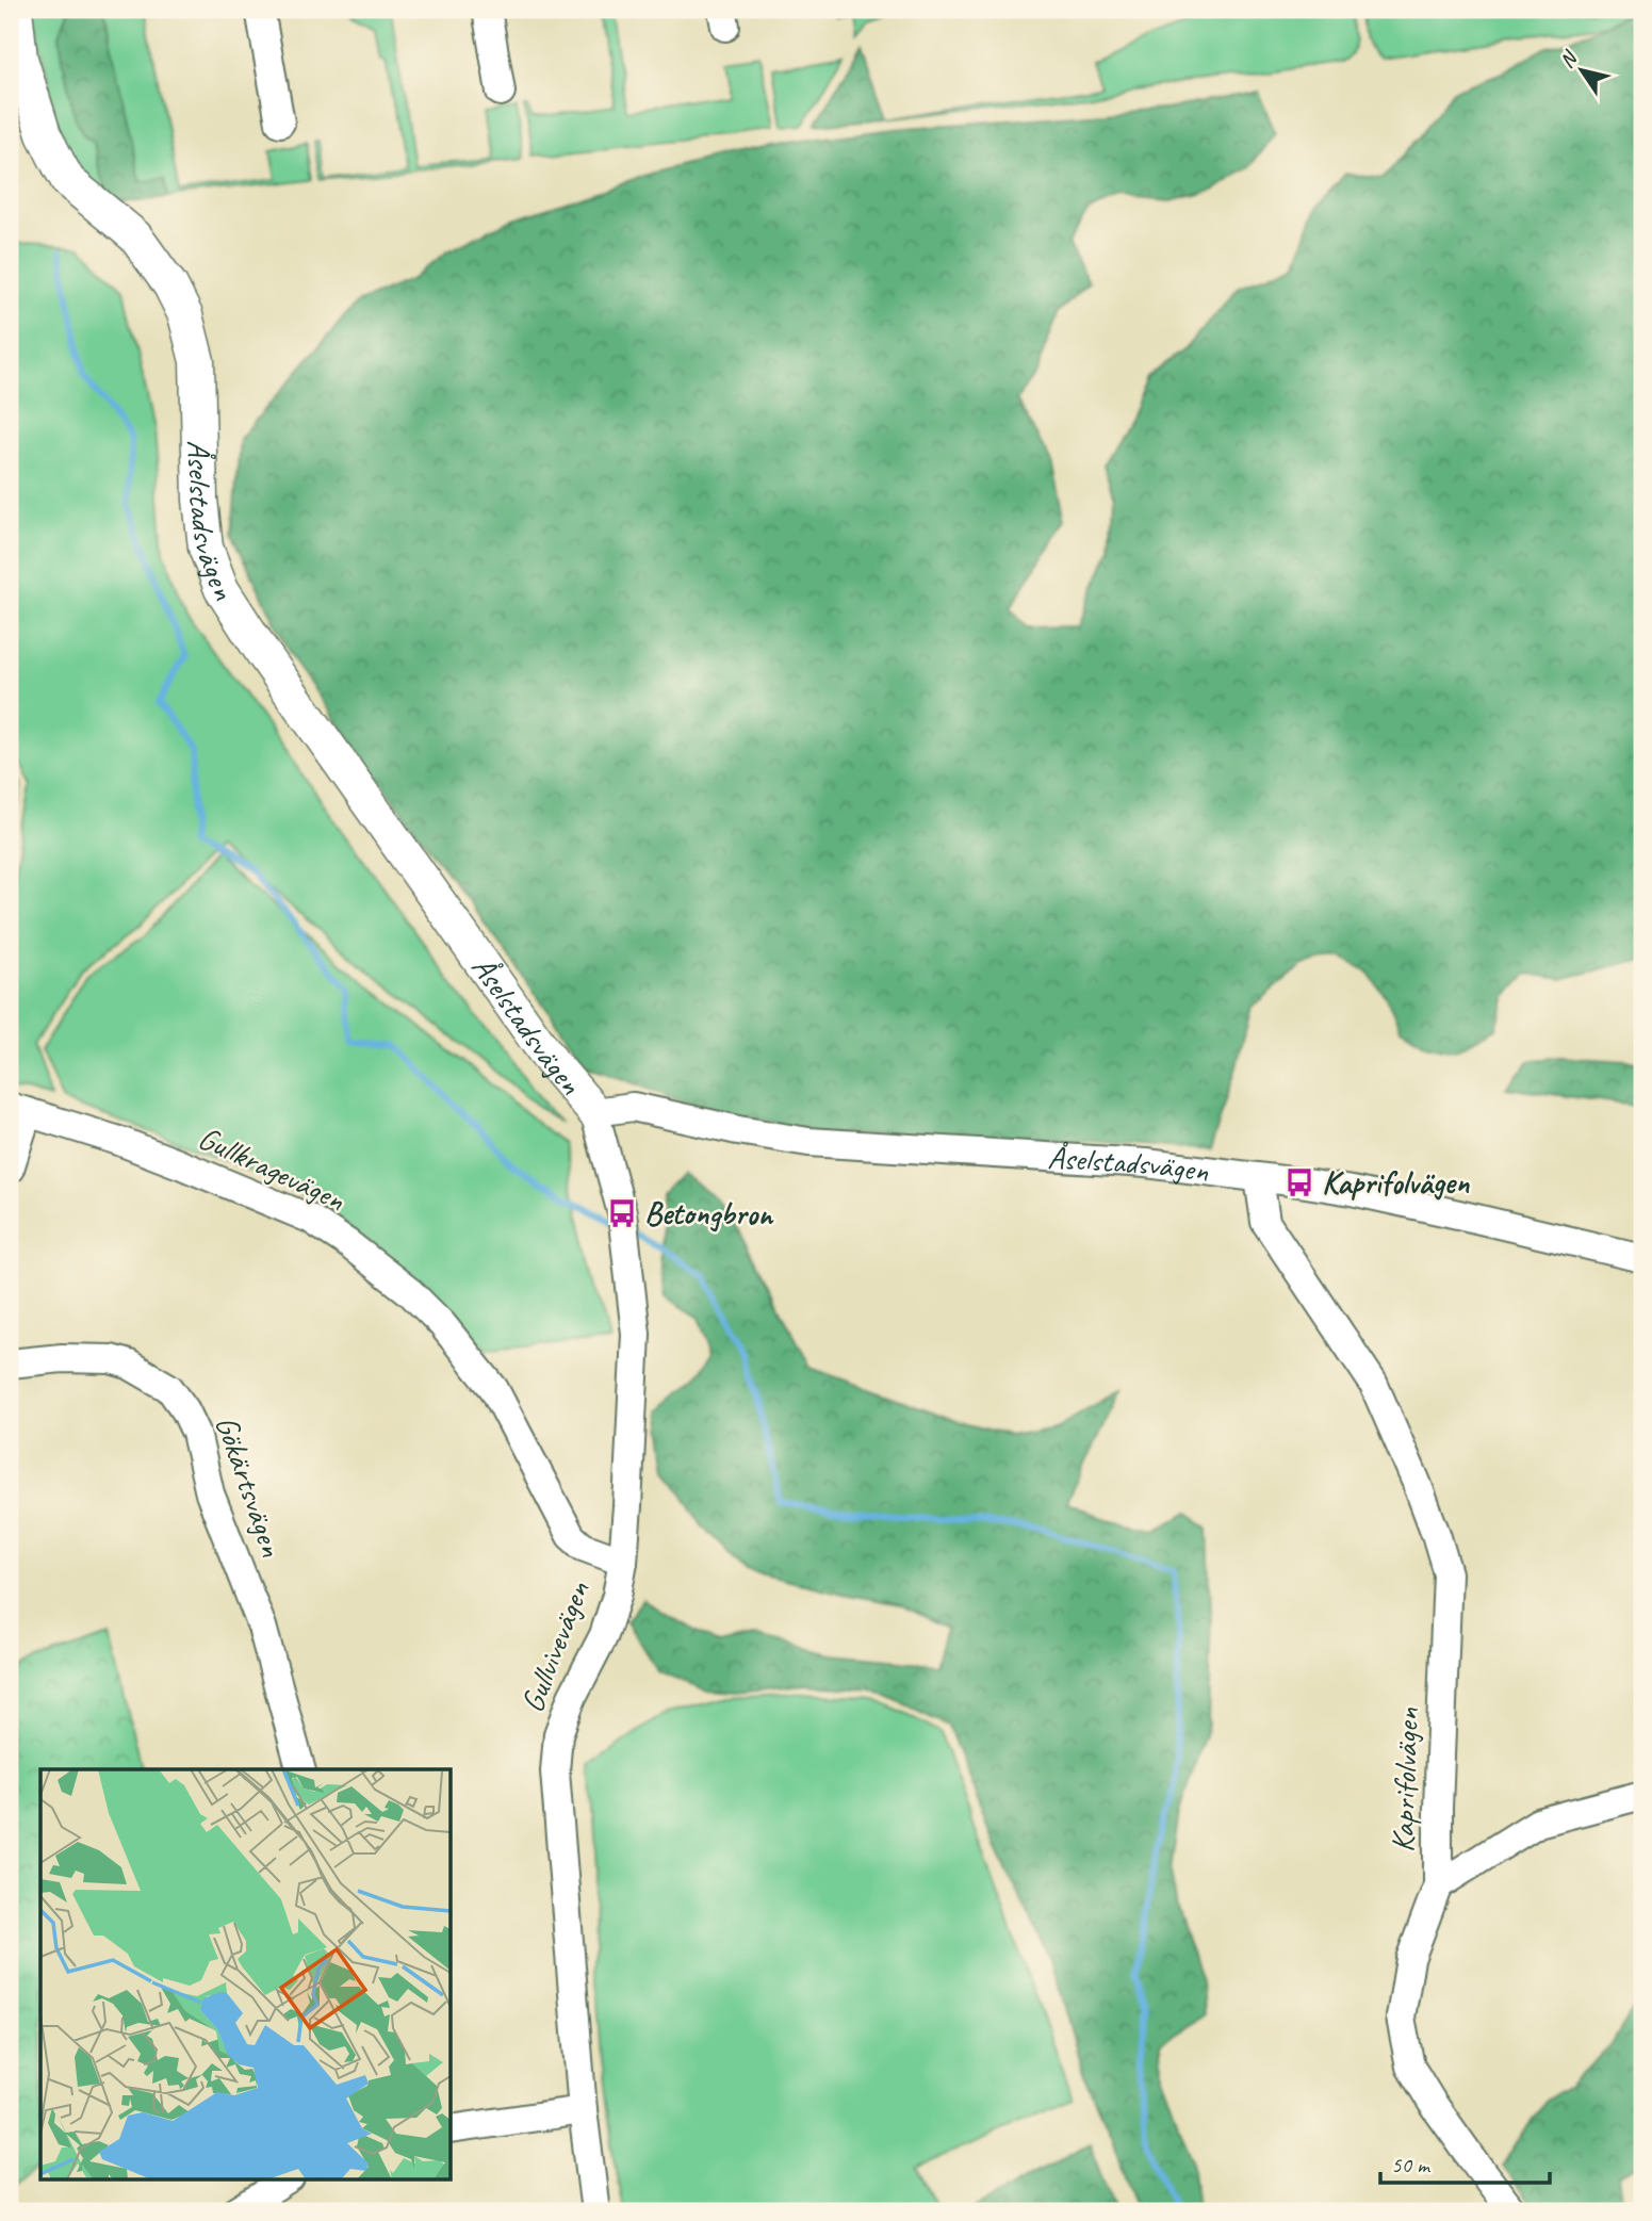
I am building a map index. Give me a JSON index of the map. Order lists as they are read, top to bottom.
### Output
{
  "streets": {
    "street": [
      "Åselstadsvägen",
      "Gullkragevägen",
      "Gökärtsvägen",
      "Gullvivevägen",
      "Kaprifolvägen"
    ]
  },
  "crossings": [
    ["Åselstadsvägen", "Gullvivevägen"],
    ["Åselstadsvägen", "Kaprifolvägen"],
    ["Gullkragevägen", "Gullvivevägen"]
  ],
  "places": {
    "bus stop": ["Kaprifolvägen", "Betongbron"]
  },
  "scale_bar": "50 m",
  "north": "top left"
}
